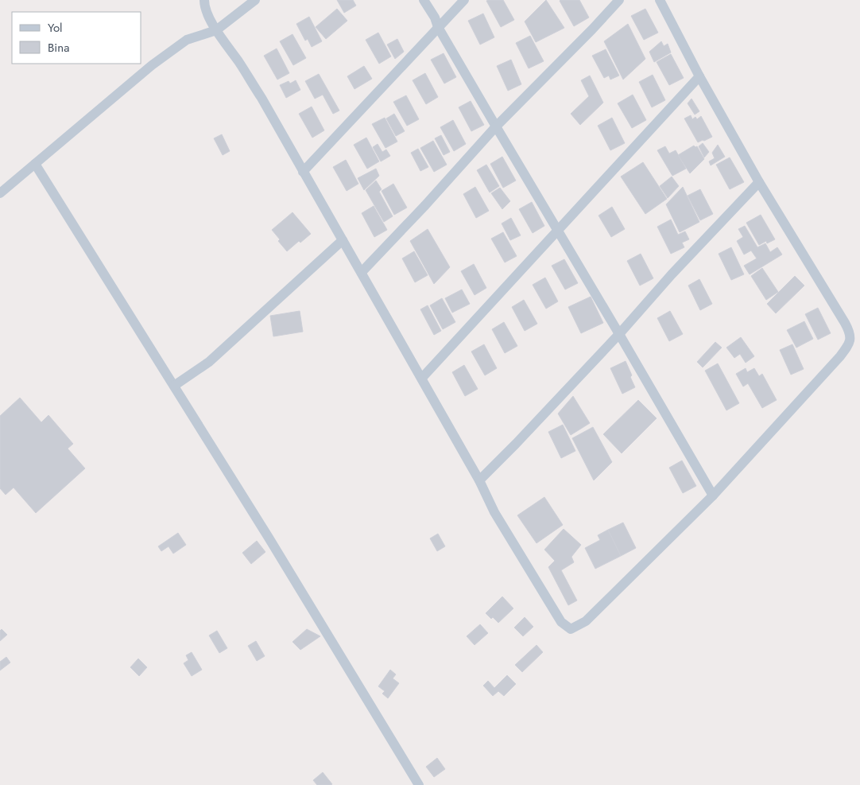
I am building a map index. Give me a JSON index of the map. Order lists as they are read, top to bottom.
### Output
{
  "legend": ["Yol", "Bina"]
}
